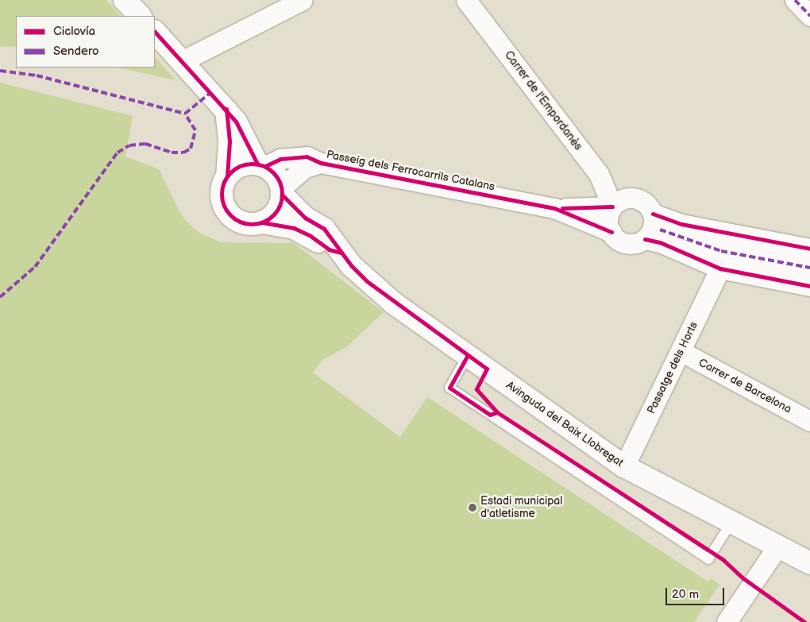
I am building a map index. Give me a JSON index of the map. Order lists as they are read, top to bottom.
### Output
{
  "streets": {
    "main road": ["Avinguda del Baix Llobregat"],
    "street": [
      "Carrer de l'Empordanès",
      "Passeig dels Ferrocarrils Catalans",
      "Passatge dels Horts",
      "Carrer de Barcelona"
    ]
  },
  "crossings": [
    ["Carrer de l'Empordanès", "Passeig dels Ferrocarrils Catalans"],
    ["Passeig dels Ferrocarrils Catalans", "Avinguda del Baix Llobregat"],
    ["Passatge dels Horts", "Carrer de Barcelona"],
    ["Passatge dels Horts", "Avinguda del Baix Llobregat"]
  ],
  "places": ["Estadi municipal d'atletisme"],
  "legend": ["Ciclovía", "Sendero"],
  "scale_bar": "20 m"
}
